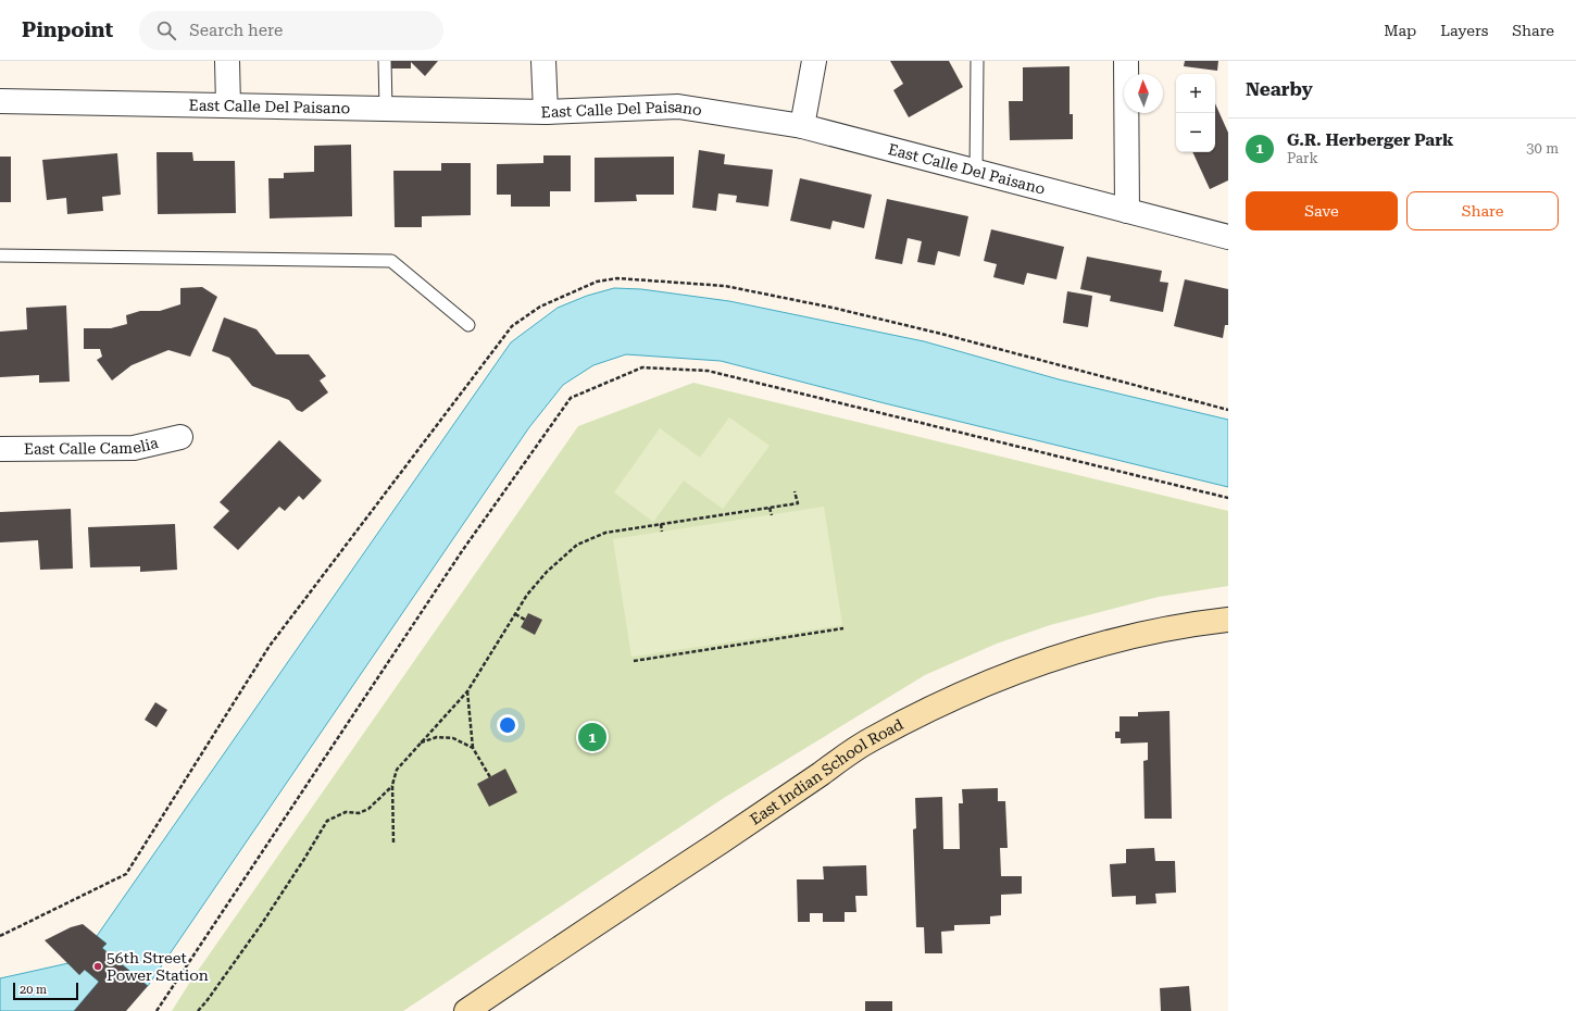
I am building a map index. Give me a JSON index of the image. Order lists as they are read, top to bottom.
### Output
{
  "streets": {
    "main road": ["East Indian School Road"],
    "street": ["East Calle Del Paisano", "East Calle Camelia"]
  },
  "places": ["56th Street Power Station"],
  "scale_bar": "20 m",
  "north": "top",
  "page": {
    "header": "Pinpoint",
    "search": "Search here",
    "nav": ["Map", "Layers", "Share"],
    "heading": "Nearby",
    "map_buttons": ["+", "−"],
    "list": [
      {
        "mark": "1",
        "name": "G.R. Herberger Park",
        "note": "Park",
        "value": "30 m"
      }
    ],
    "buttons": ["Save", "Share"],
    "pins": "1",
    "scale": "20 m"
  }
}
